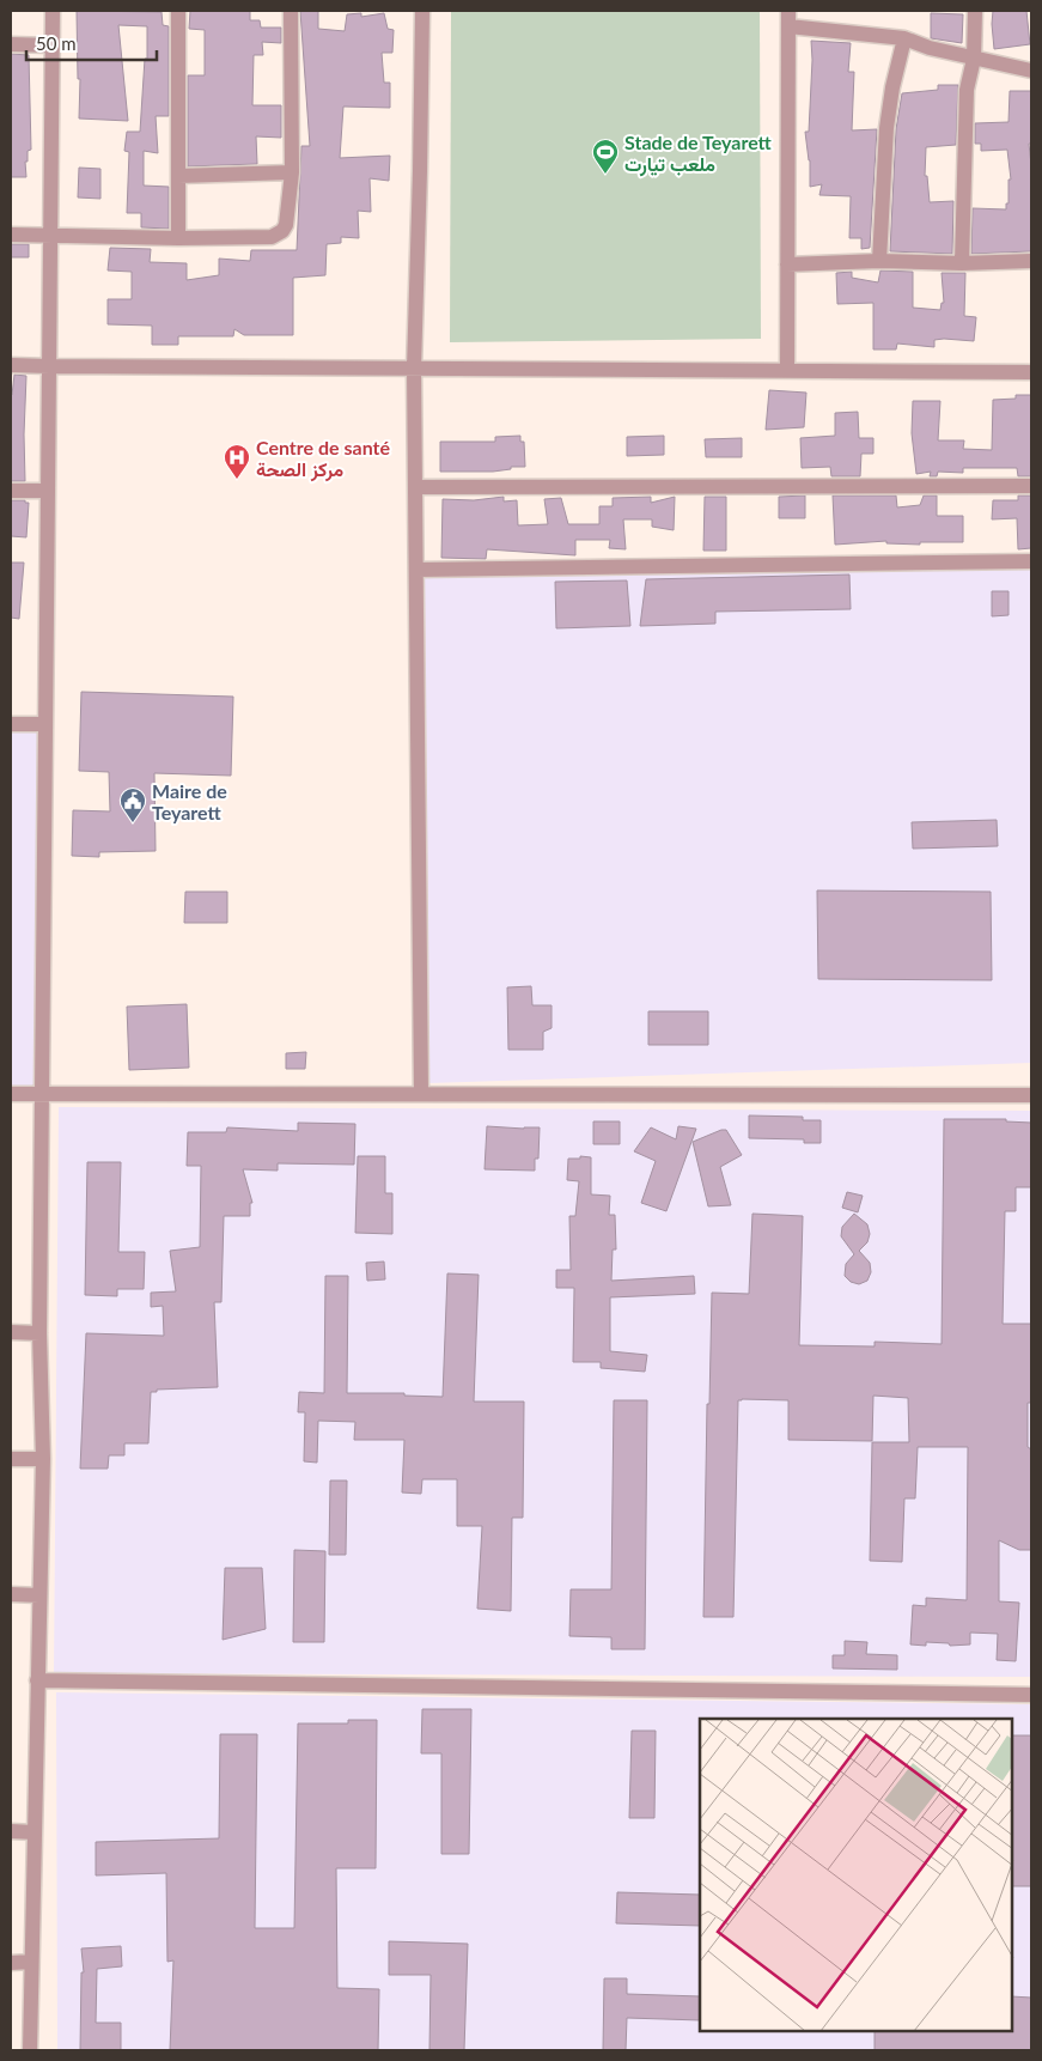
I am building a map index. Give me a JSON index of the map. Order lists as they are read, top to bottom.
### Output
{
  "places": {
    "sports": ["Stade de Teyarett ملعب تيارت"],
    "hospital": ["Centre de santé مركز الصحة"],
    "public building": ["Maire de Teyarett"]
  },
  "scale_bar": "50 m"
}
